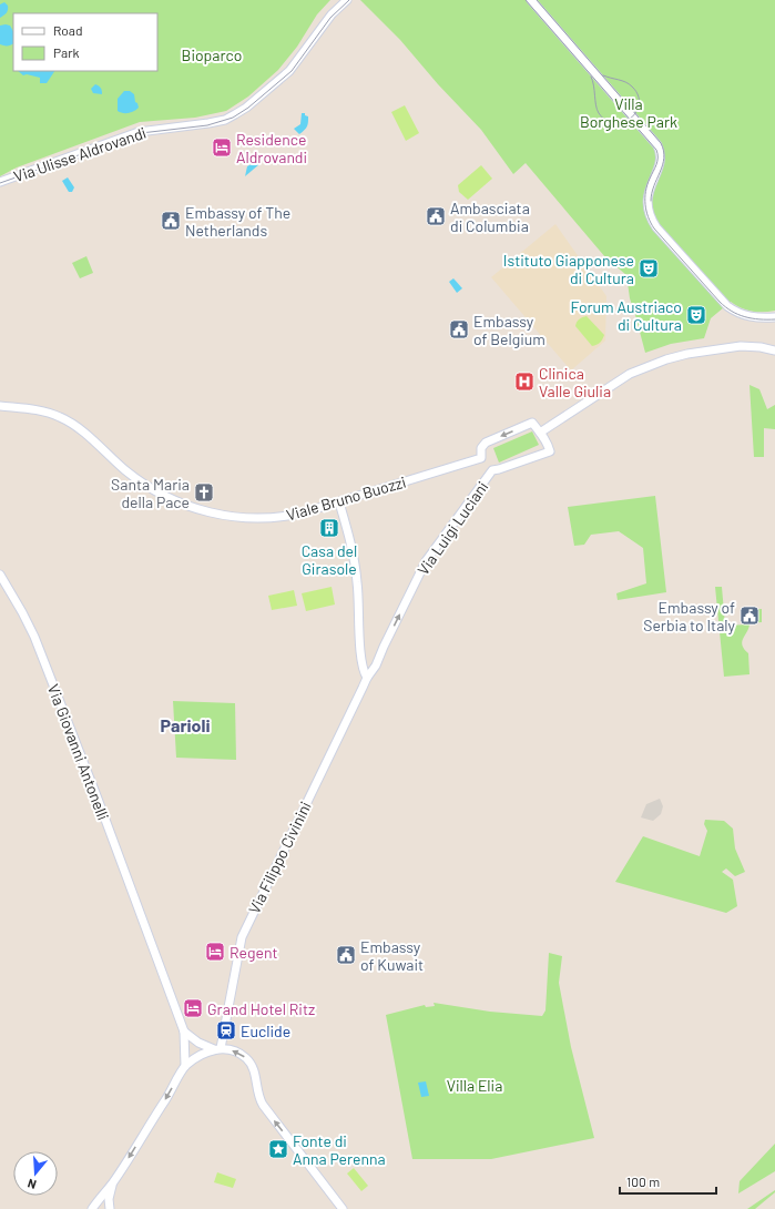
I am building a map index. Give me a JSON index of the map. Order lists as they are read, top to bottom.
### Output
{
  "streets": {
    "street": [
      "Via Ulisse Aldrovandi",
      "Viale Bruno Buozzi",
      "Via Luigi Luciani",
      "Via Giovanni Antonelli",
      "Via Filippo Civinini"
    ]
  },
  "crossings": [
    ["Viale Bruno Buozzi", "Via Luigi Luciani"],
    ["Via Luigi Luciani", "Via Filippo Civinini"]
  ],
  "one_way": ["Viale Bruno Buozzi", "Via Luigi Luciani"],
  "districts": ["Parioli"],
  "parks": ["Bioparco", "Villa Borghese Park", "Villa Elia"],
  "places": {
    "hotel": ["Residence Aldrovandi", "Regent", "Grand Hotel Ritz"],
    "public building": [
      "Ambasciata di Columbia",
      "Embassy of The Netherlands",
      "Embassy of Belgium",
      "Embassy of Serbia to Italy",
      "Embassy of Kuwait"
    ],
    "theatre": ["Istituto Giapponese di Cultura", "Forum Austriaco di Cultura"],
    "hospital": ["Clinica Valle Giulia"],
    "church": ["Santa Maria della Pace"],
    "building": ["Casa del Girasole"],
    "station": ["Euclide"],
    "place": ["Fonte di Anna Perenna"]
  },
  "legend": ["Road", "Park"],
  "scale_bar": "100 m",
  "north": "bottom"
}
